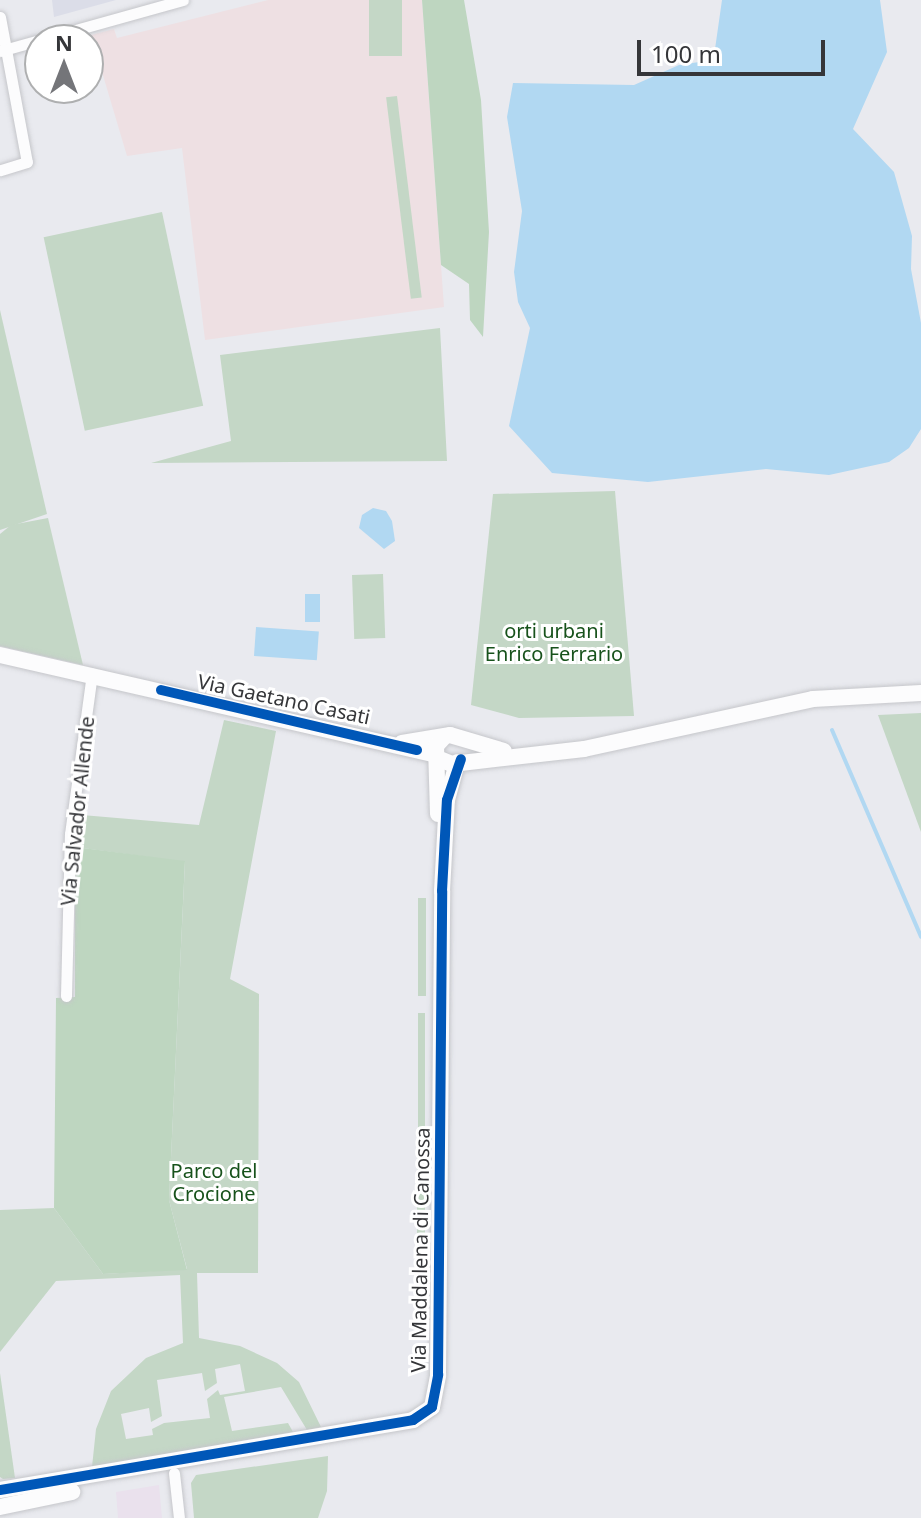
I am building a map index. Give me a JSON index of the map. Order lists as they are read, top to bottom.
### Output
{
  "streets": {
    "street": ["Via Gaetano Casati", "Via Salvador Allende", "Via Maddalena di Canossa"]
  },
  "crossings": [
    ["Via Gaetano Casati", "Via Salvador Allende"],
    ["Via Gaetano Casati", "Via Maddalena di Canossa"]
  ],
  "parks": ["orti urbani Enrico Ferrario", "Parco del Crocione"],
  "scale_bar": "100 m",
  "north": "top"
}
